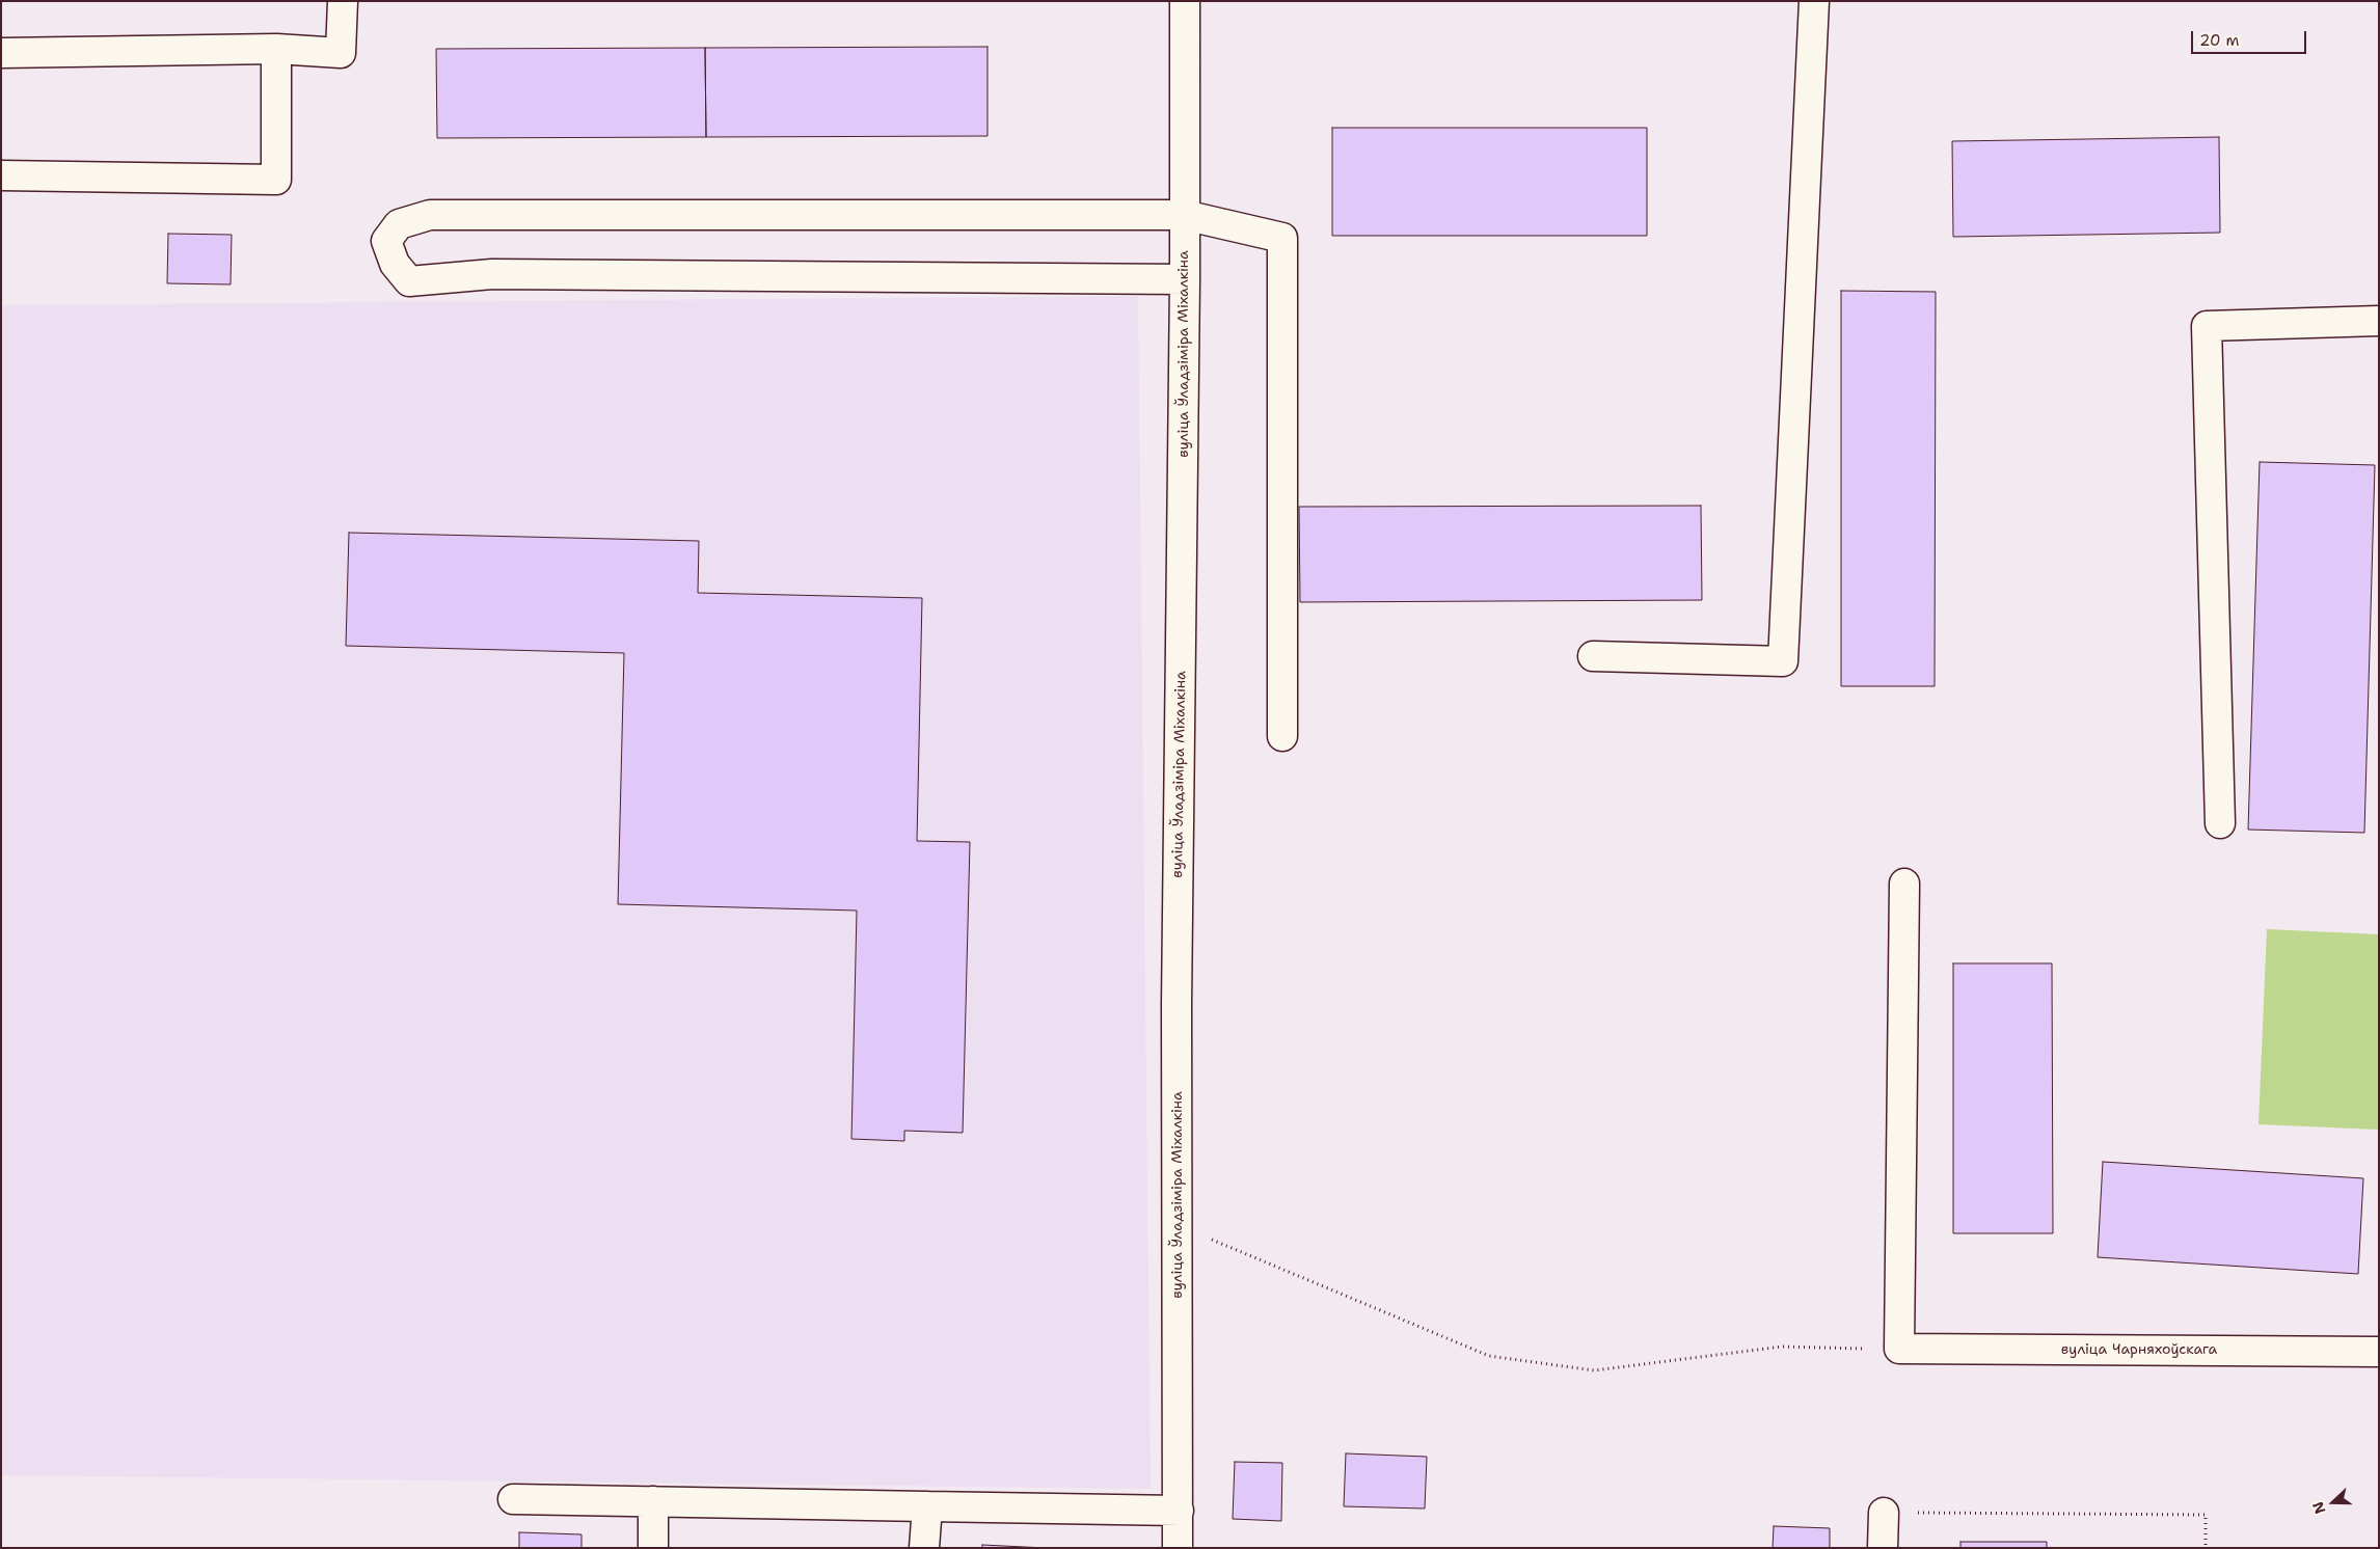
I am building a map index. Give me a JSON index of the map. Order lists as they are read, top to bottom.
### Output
{
  "streets": {
    "street": ["вуліца Ўладзіміра Міхалкіна", "вуліца Чарняхоўскага"]
  },
  "scale_bar": "20 m",
  "north": "left"
}
